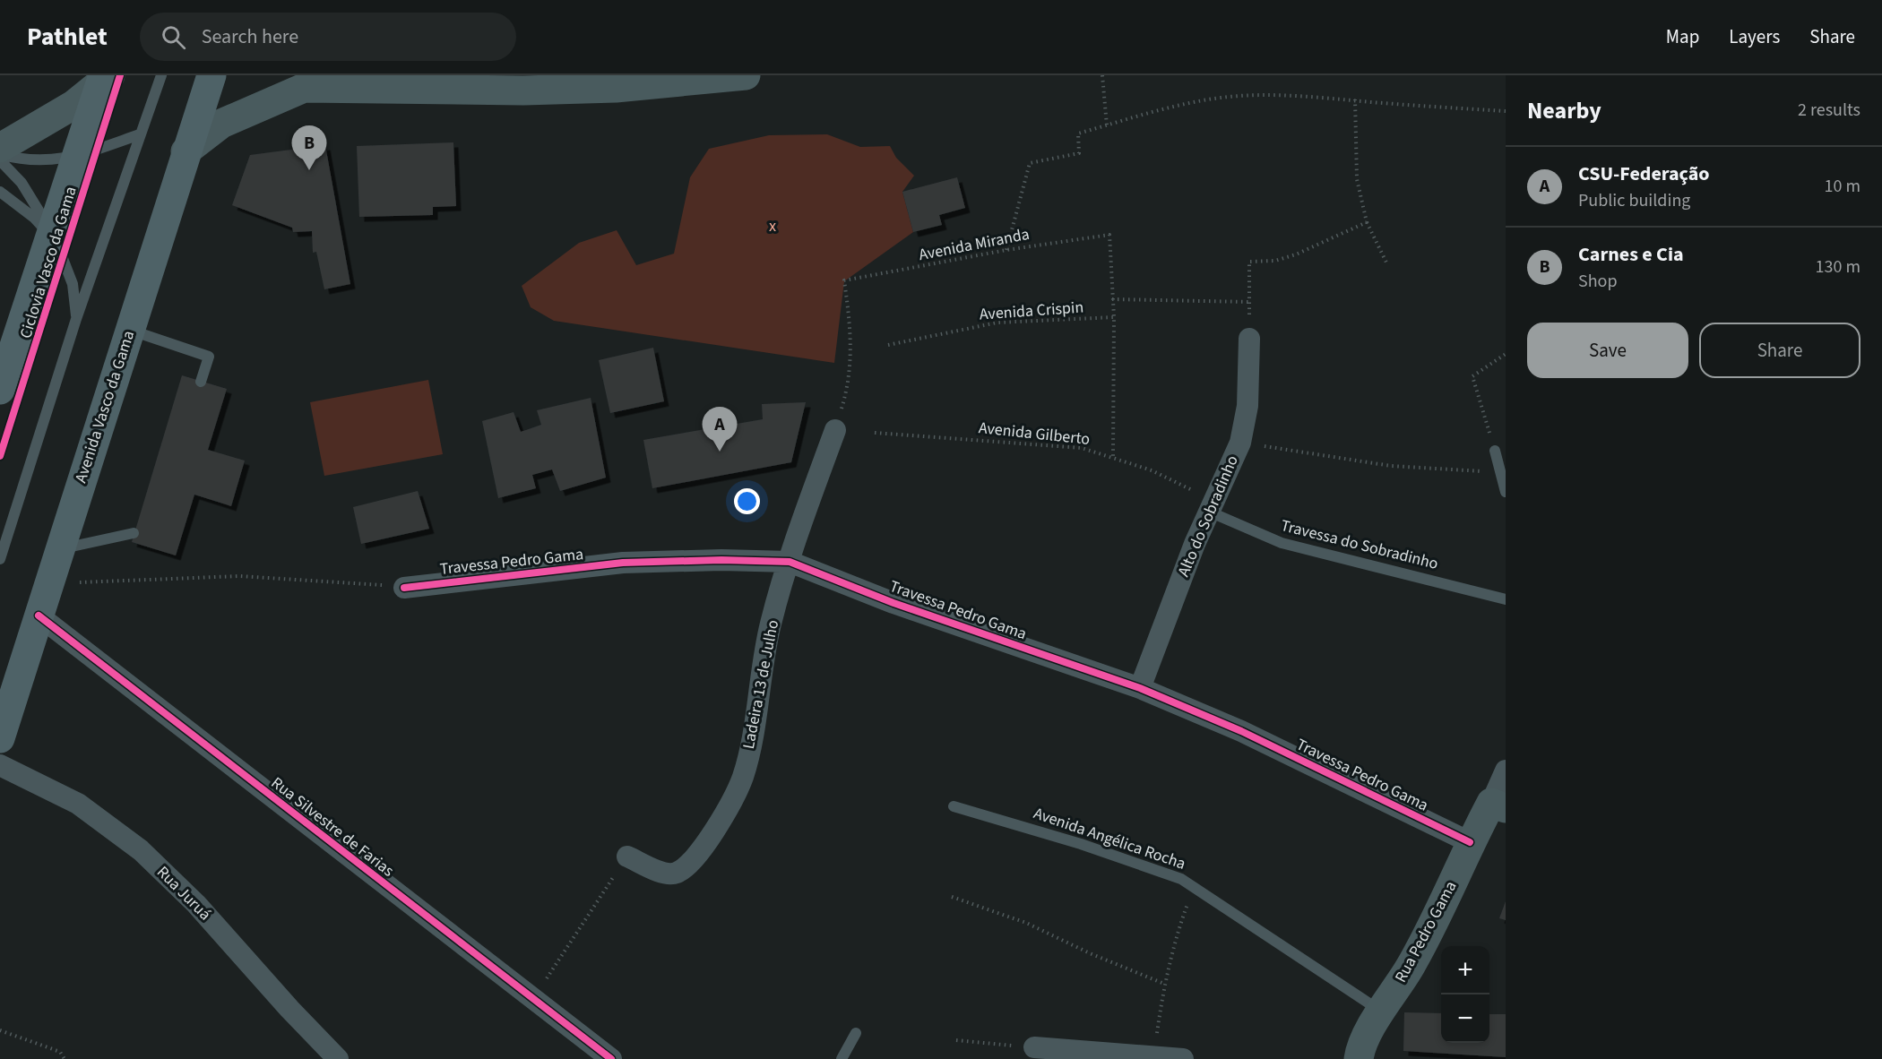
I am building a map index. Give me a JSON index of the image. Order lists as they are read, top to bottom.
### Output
{
  "streets": {
    "main road": ["Avenida Vasco da Gama"],
    "street": [
      "Alto do Sobradinho",
      "Travessa Pedro Gama",
      "Ladeira 13 de Julho",
      "Rua Silvestre de Farias",
      "Rua Juruá",
      "Rua Pedro Gama"
    ],
    "lane": ["Travessa do Sobradinho", "Avenida Angélica Rocha"],
    "path": ["Avenida Miranda", "Avenida Crispin", "Avenida Gilberto"],
    "cycle path": ["Ciclovia Vasco da Gama"]
  },
  "crossings": [
    ["Avenida Miranda", "Ladeira 13 de Julho"],
    ["Avenida Vasco da Gama", "Rua Silvestre de Farias"],
    ["Avenida Gilberto", "Alto do Sobradinho"],
    ["Avenida Gilberto", "Travessa do Sobradinho"],
    ["Alto do Sobradinho", "Travessa do Sobradinho"],
    ["Alto do Sobradinho", "Travessa Pedro Gama"],
    ["Travessa Pedro Gama", "Ladeira 13 de Julho"],
    ["Travessa Pedro Gama", "Rua Pedro Gama"],
    ["Avenida Angélica Rocha", "Rua Pedro Gama"]
  ],
  "parks": ["x"],
  "page": {
    "header": "Pathlet",
    "search": "Search here",
    "nav": ["Map", "Layers", "Share"],
    "heading": ["Nearby", "2 results"],
    "pins": ["B", "A"],
    "list": [
      {
        "mark": "A",
        "name": "CSU-Federação",
        "note": "Public building",
        "value": "10 m"
      },
      {
        "mark": "B",
        "name": "Carnes e Cia",
        "note": "Shop",
        "value": "130 m"
      }
    ],
    "buttons": ["Save", "Share"],
    "map_buttons": ["+", "−"]
  }
}
